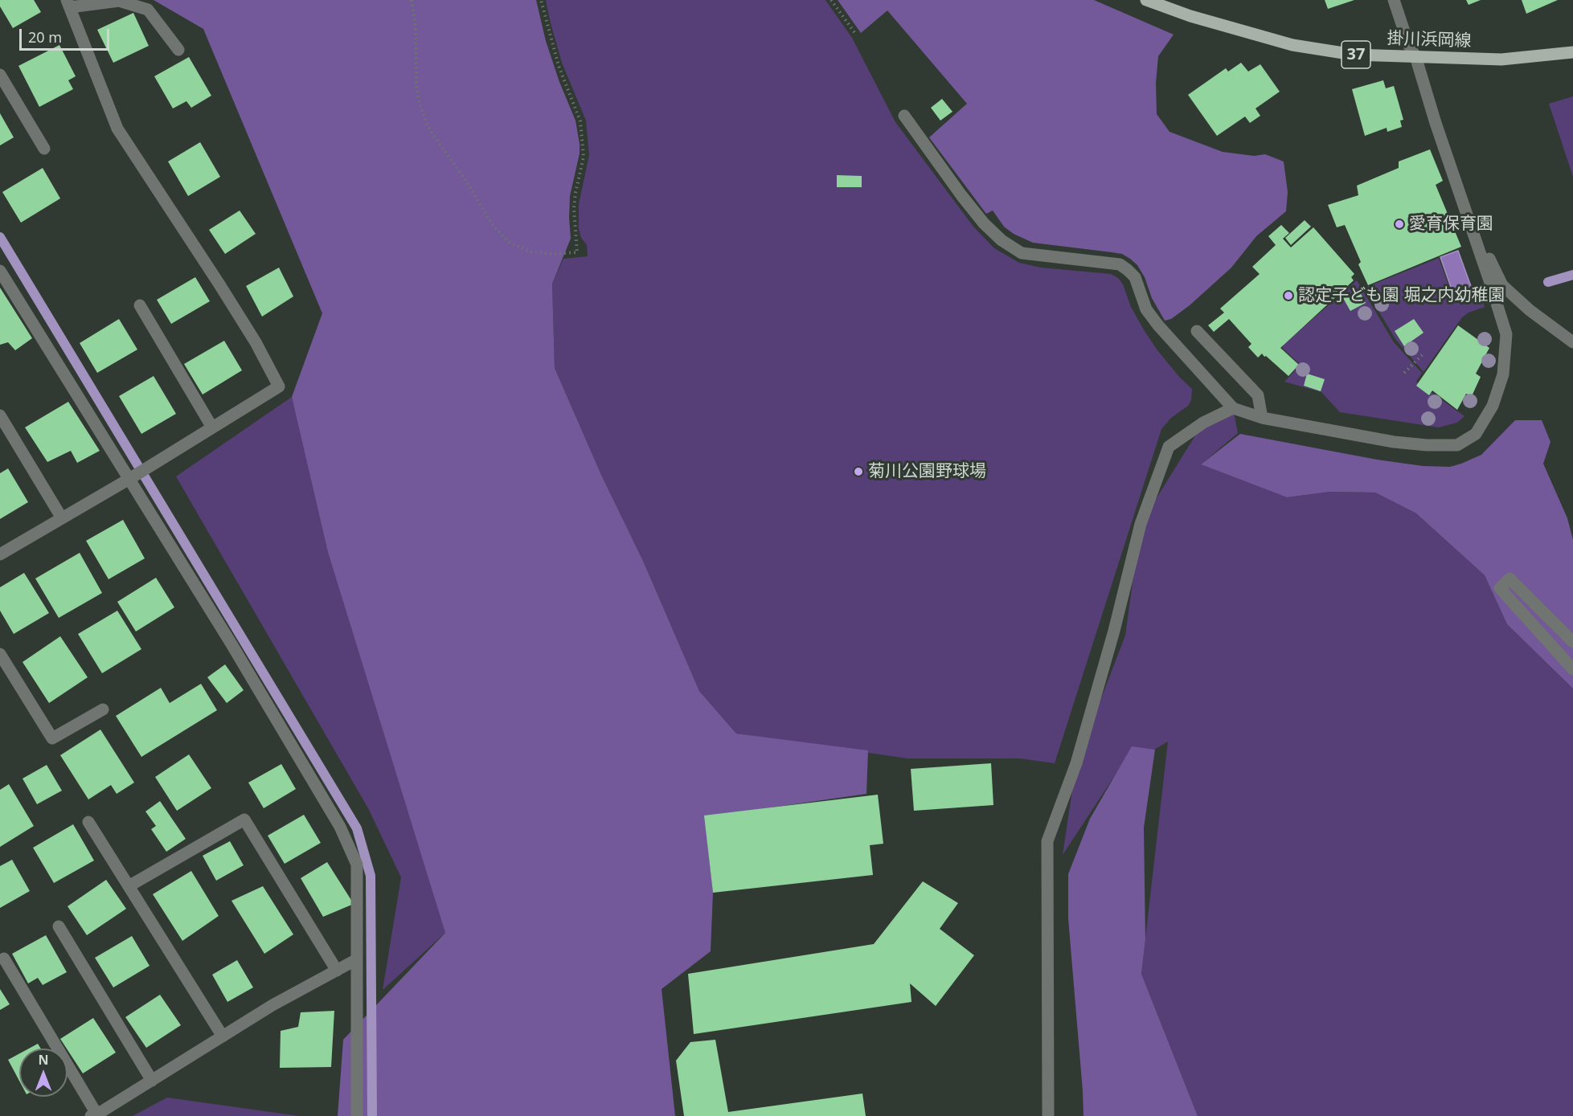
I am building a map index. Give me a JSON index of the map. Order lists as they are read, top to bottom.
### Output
{
  "streets": {
    "main road": ["掛川浜岡線", "37"]
  },
  "places": ["愛育保育園", "認定子ども園 堀之内幼稚園", "菊川公園野球場"],
  "scale_bar": "20 m",
  "north": "top"
}
